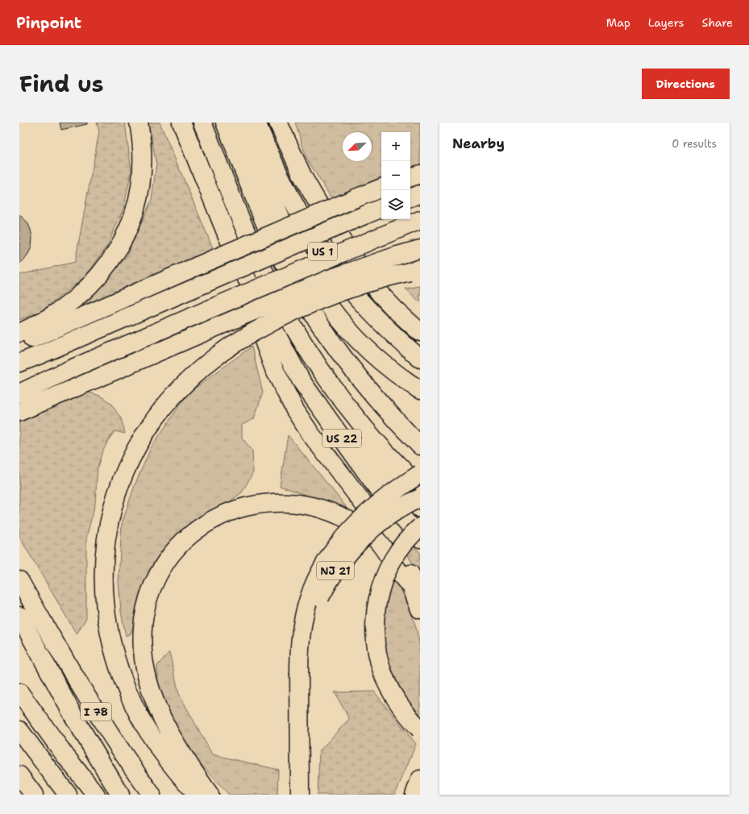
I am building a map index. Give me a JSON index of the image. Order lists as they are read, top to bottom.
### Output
{
  "streets": {
    "highway": [
      "US 1",
      "US 22",
      "NJ 21",
      "I 78"
    ]
  },
  "north": "bottom left",
  "page": {
    "header": "Pinpoint",
    "nav": ["Map", "Layers", "Share"],
    "title": "Find us",
    "buttons": "Directions",
    "heading": ["Nearby", "0 results"],
    "map_buttons": ["+", "−"]
  }
}
